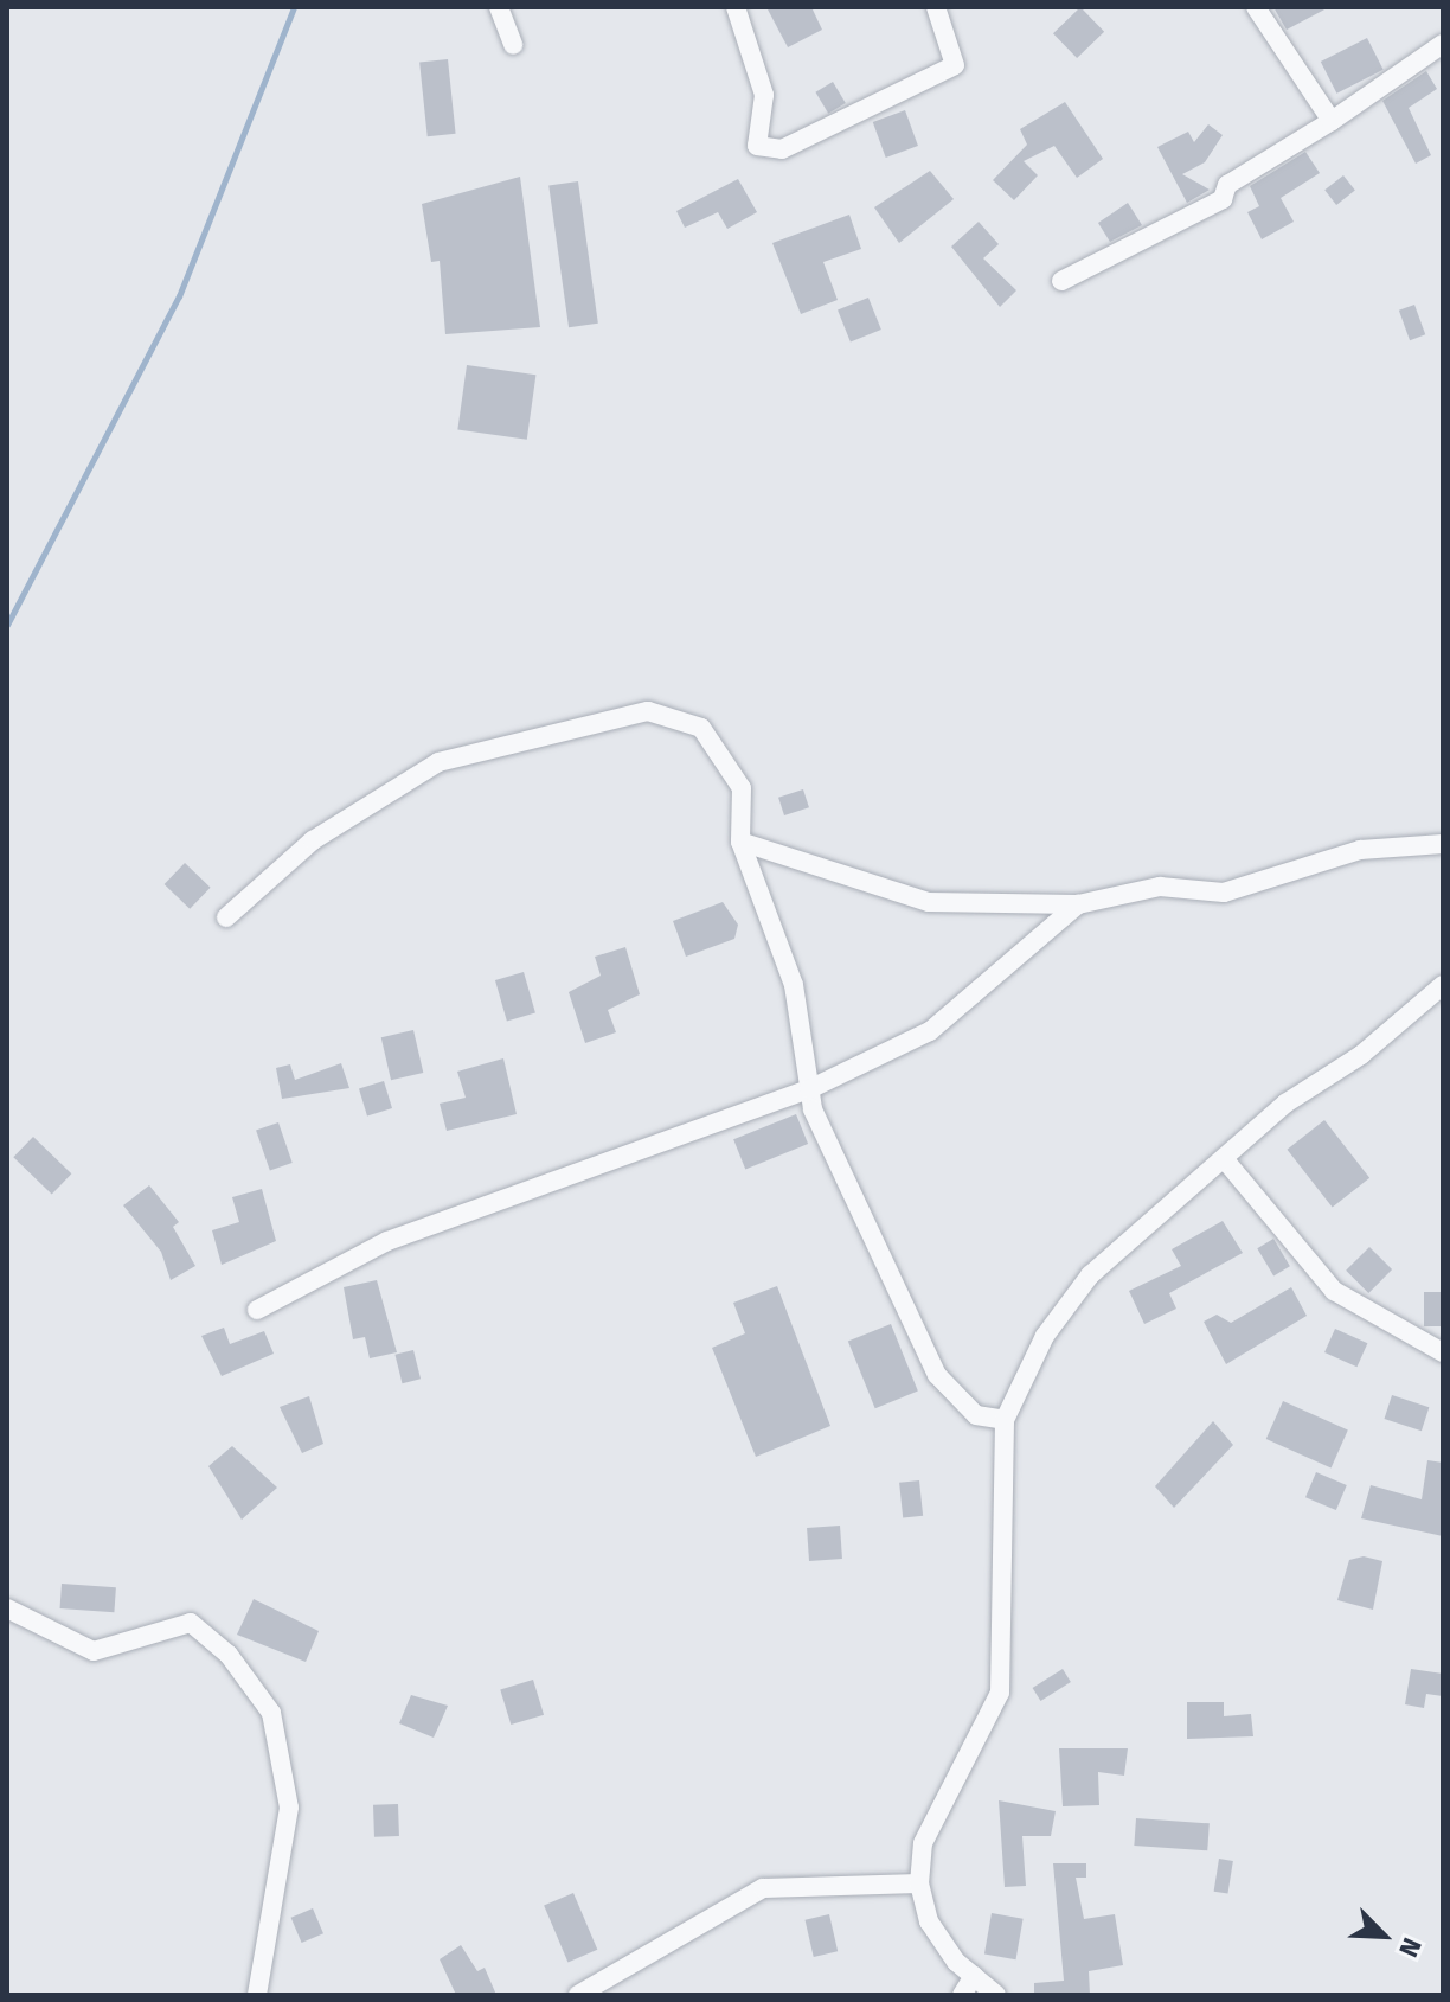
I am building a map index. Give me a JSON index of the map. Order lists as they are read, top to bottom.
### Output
{
  "north": "bottom right"
}
